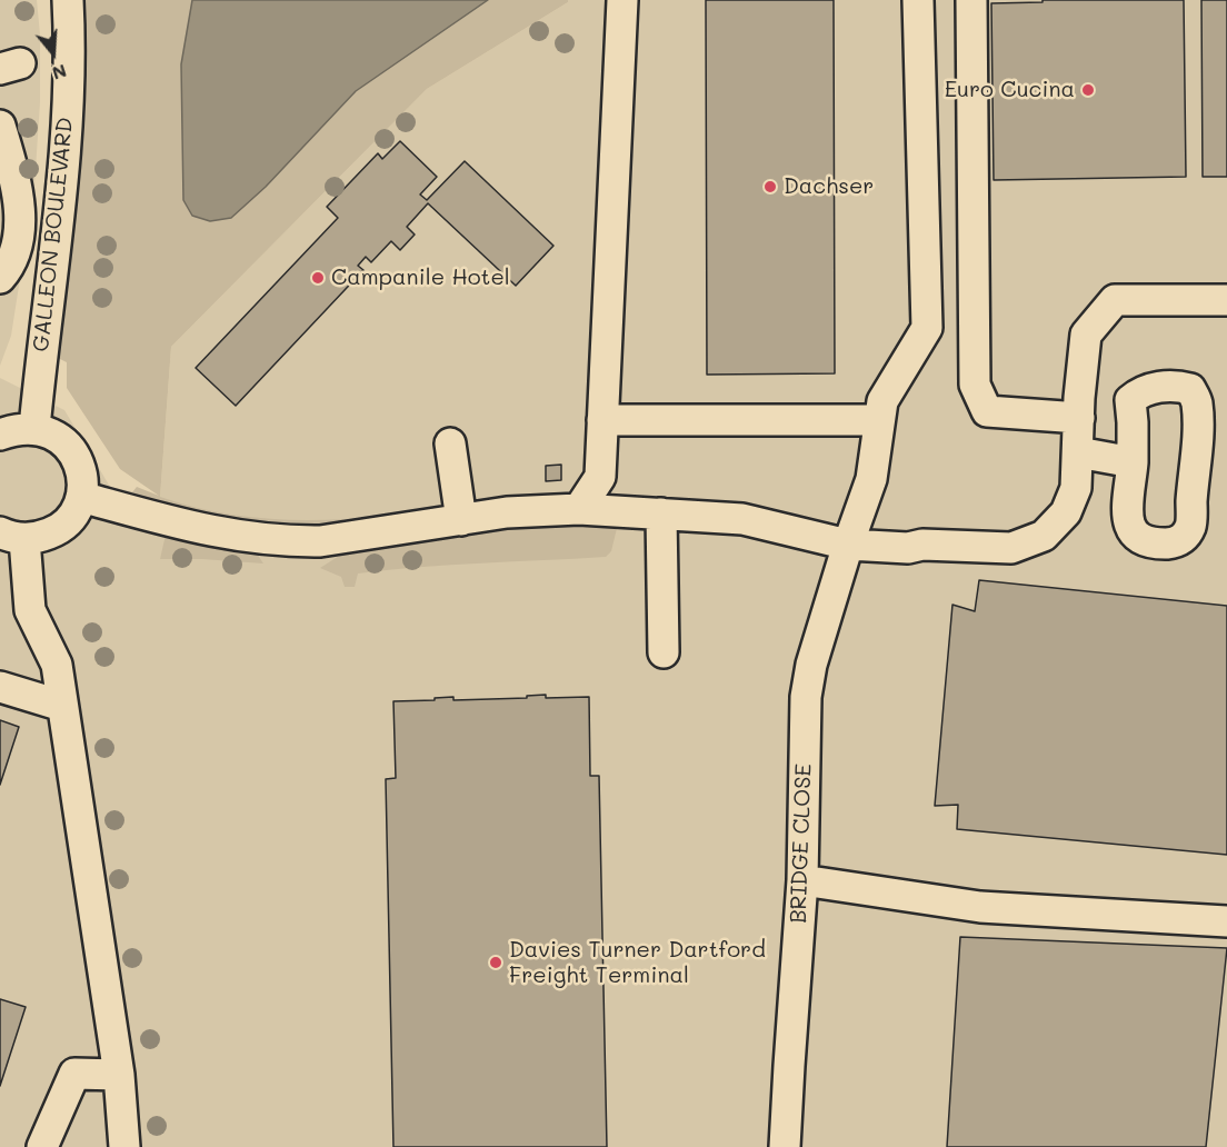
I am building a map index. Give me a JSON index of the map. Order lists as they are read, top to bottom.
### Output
{
  "streets": {
    "street": ["GALLEON BOULEVARD", "BRIDGE CLOSE"]
  },
  "places": [
    "Euro Cucina",
    "Dachser",
    "Campanile Hotel",
    "Davies Turner Dartford Freight Terminal"
  ],
  "north": "bottom"
}
